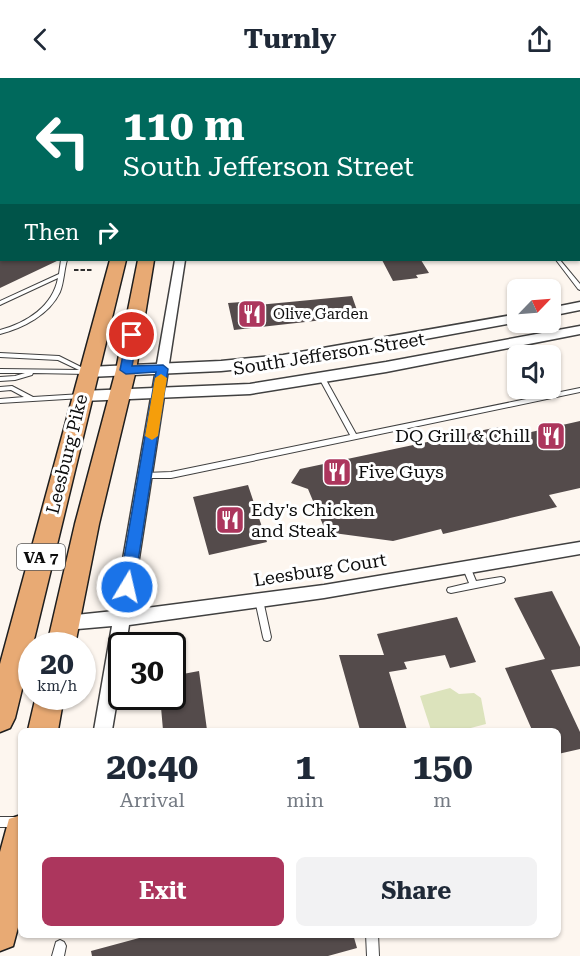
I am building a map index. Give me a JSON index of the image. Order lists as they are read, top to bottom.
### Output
{
  "streets": {
    "main road": ["Leesburg Pike", "VA 7"],
    "street": ["South Jefferson Street", "Leesburg Court"]
  },
  "crossings": [
    ["South Jefferson Street", "Leesburg Pike"]
  ],
  "places": {
    "restaurant": [
      "Olive Garden",
      "DQ Grill & Chill",
      "Five Guys",
      "Edy's Chicken and Steak"
    ]
  },
  "north": "top right",
  "page": {
    "header": "Turnly",
    "turn": ["110 m", "South Jefferson Street"],
    "then": "Then",
    "speed": "20 km/h",
    "limit": "30",
    "eta": [
      "20:40",
      "Arrival",
      "1",
      "min",
      "150",
      "m"
    ],
    "buttons": ["Exit", "Share"]
  }
}
